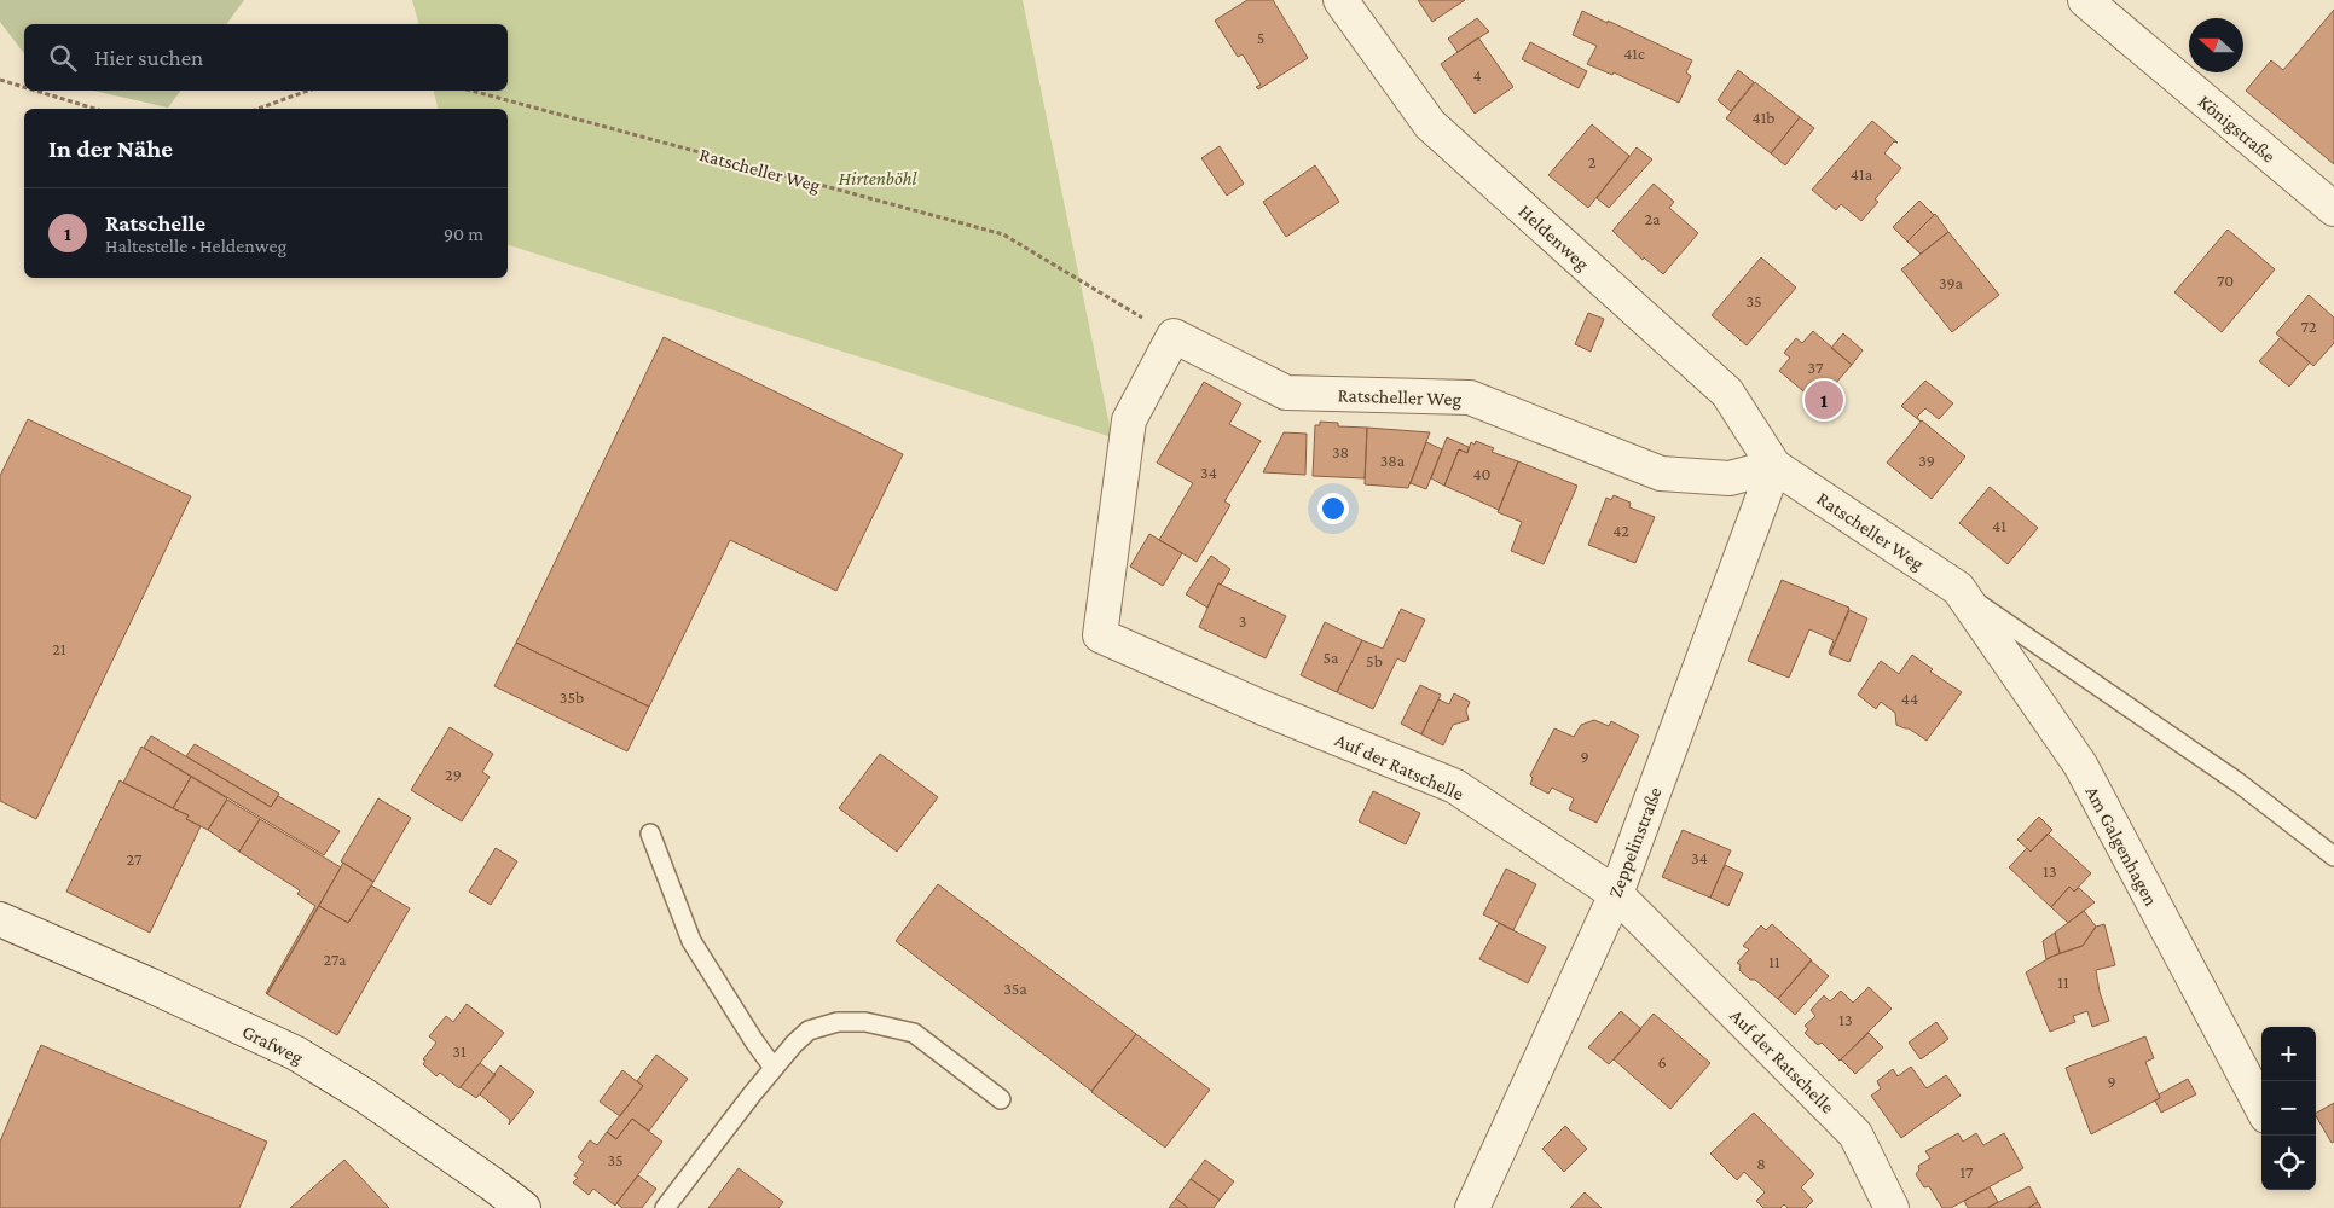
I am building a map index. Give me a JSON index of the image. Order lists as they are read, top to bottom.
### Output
{
  "streets": {
    "street": [
      "Königstraße",
      "Ratscheller Weg",
      "Heldenweg",
      "Auf der Ratschelle",
      "Zeppelinstraße",
      "Am Galgenhagen",
      "Grafweg"
    ]
  },
  "crossings": [
    ["Ratscheller Weg", "Heldenweg"],
    ["Ratscheller Weg", "Auf der Ratschelle"],
    ["Ratscheller Weg", "Zeppelinstraße"],
    ["Ratscheller Weg", "Am Galgenhagen"],
    ["Heldenweg", "Zeppelinstraße"],
    ["Auf der Ratschelle", "Zeppelinstraße"]
  ],
  "parks": ["Hirtenböhl"],
  "house_numbers": [
    "5",
    "41c",
    "4",
    "41b",
    "2",
    "41a",
    "2a",
    "70",
    "39a",
    "35",
    "72",
    "37",
    "38",
    "38a",
    "39",
    "34",
    "40",
    "41",
    "42",
    "3",
    "21",
    "5a",
    "5b",
    "35b",
    "44",
    "9",
    "29",
    "34",
    "27",
    "13",
    "27a",
    "11",
    "11",
    "35a",
    "13",
    "31",
    "6",
    "9",
    "35",
    "8",
    "17"
  ],
  "north": "left",
  "page": {
    "search": "Hier suchen",
    "heading": "In der Nähe",
    "list": [
      {
        "mark": "1",
        "name": "Ratschelle",
        "note": "Haltestelle · Heldenweg",
        "value": "90 m"
      }
    ],
    "pins": "1",
    "map_buttons": ["+", "−"]
  }
}
